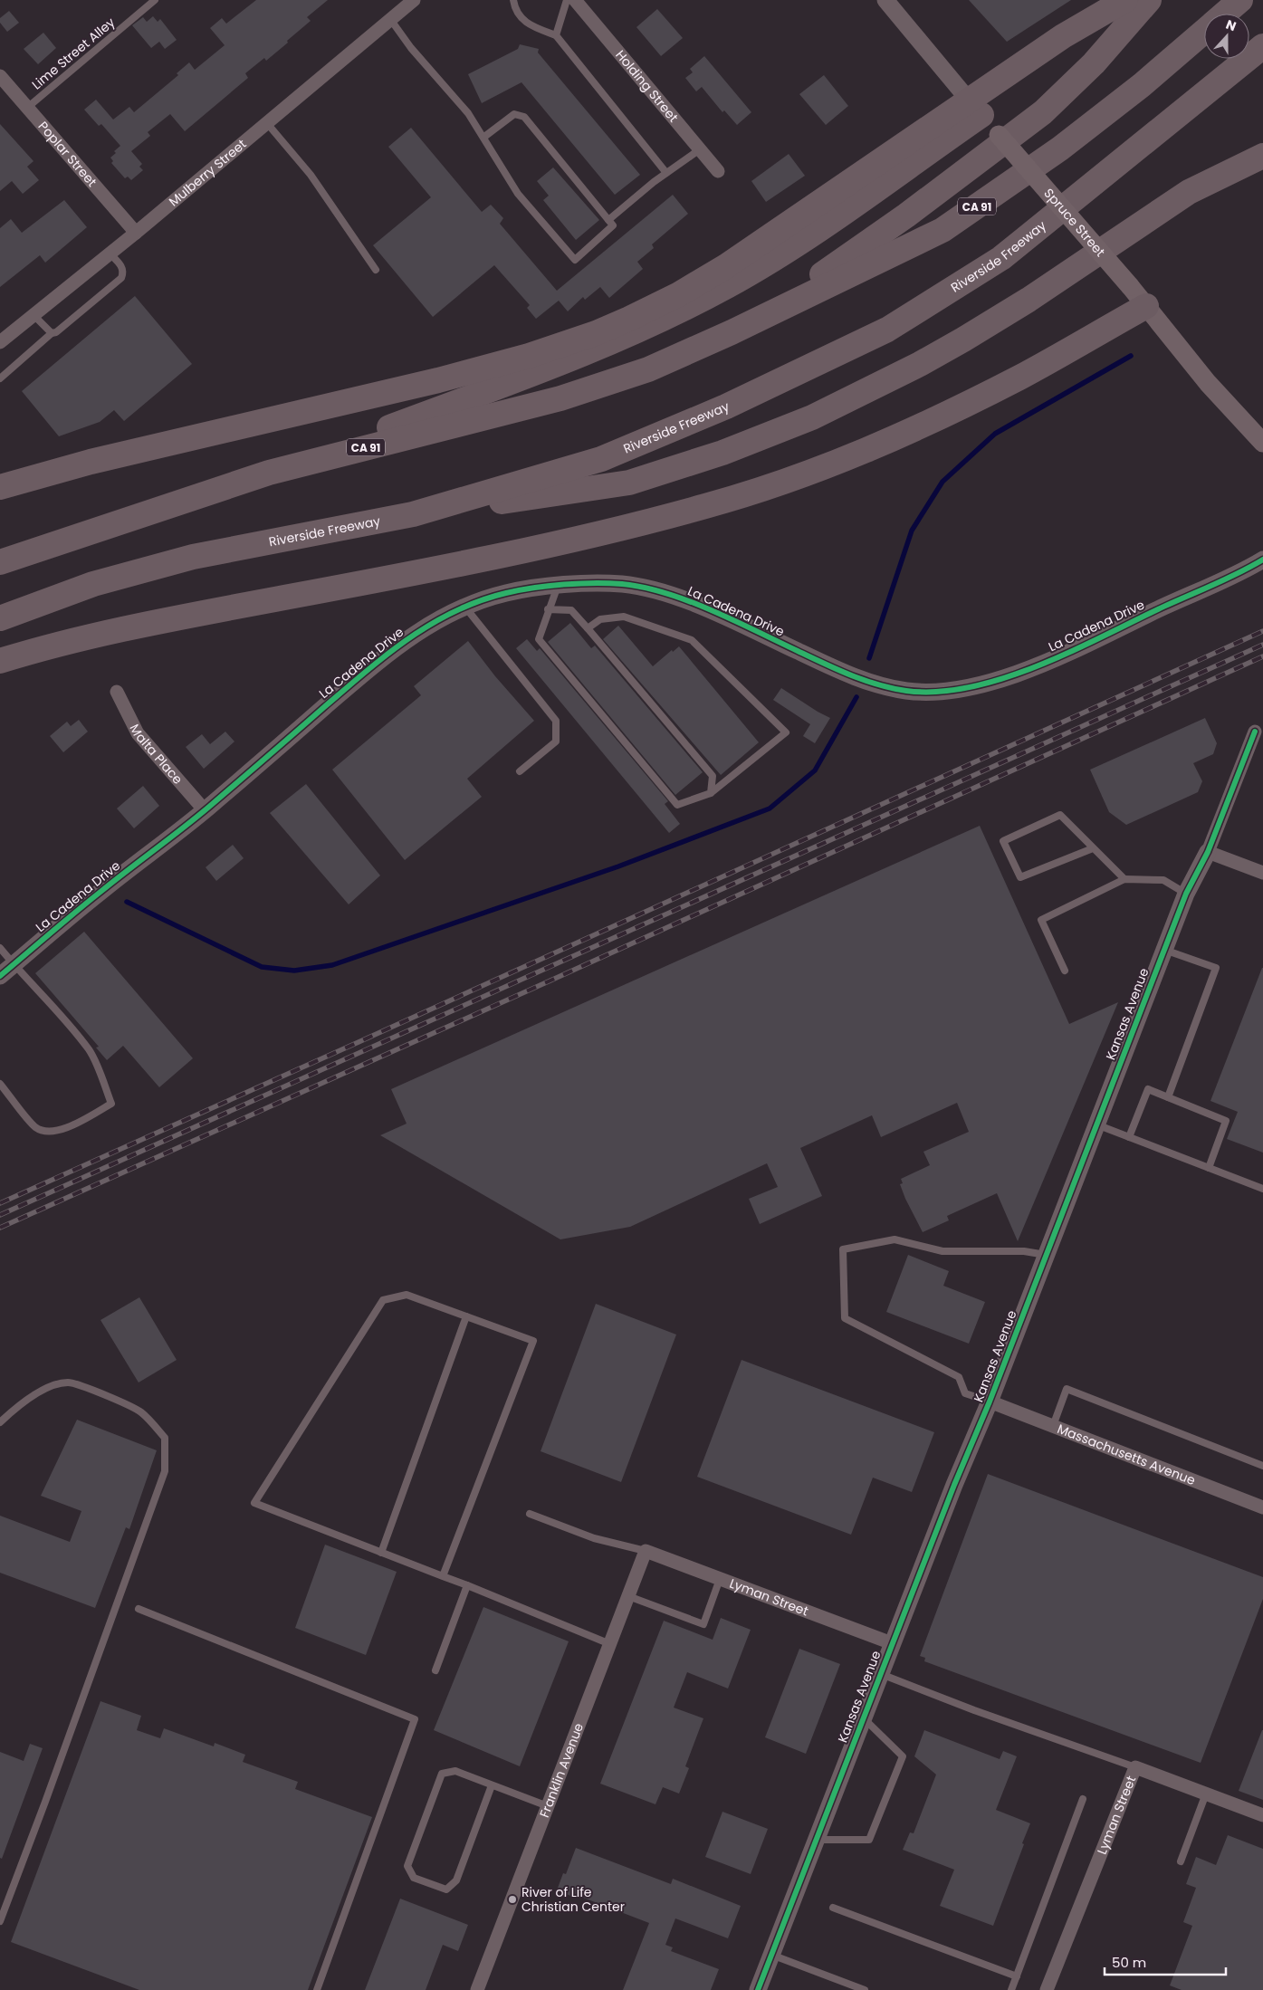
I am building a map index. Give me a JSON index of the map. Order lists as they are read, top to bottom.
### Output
{
  "streets": {
    "highway": ["CA 91", "Riverside Freeway"],
    "main road": ["Spruce Street"],
    "street": [
      "Holding Street",
      "Poplar Street",
      "Mulberry Street",
      "La Cadena Drive",
      "Malta Place",
      "Kansas Avenue",
      "Massachusetts Avenue",
      "Lyman Street",
      "Franklin Avenue"
    ],
    "lane": ["Lime Street Alley"]
  },
  "crossings": [
    ["Lime Street Alley", "Poplar Street"],
    ["Poplar Street", "Mulberry Street"],
    ["La Cadena Drive", "Malta Place"],
    ["Kansas Avenue", "Massachusetts Avenue"],
    ["Kansas Avenue", "Lyman Street"],
    ["Lyman Street", "Franklin Avenue"]
  ],
  "places": ["River of Life Christian Center"],
  "scale_bar": "50 m",
  "north": "top"
}
